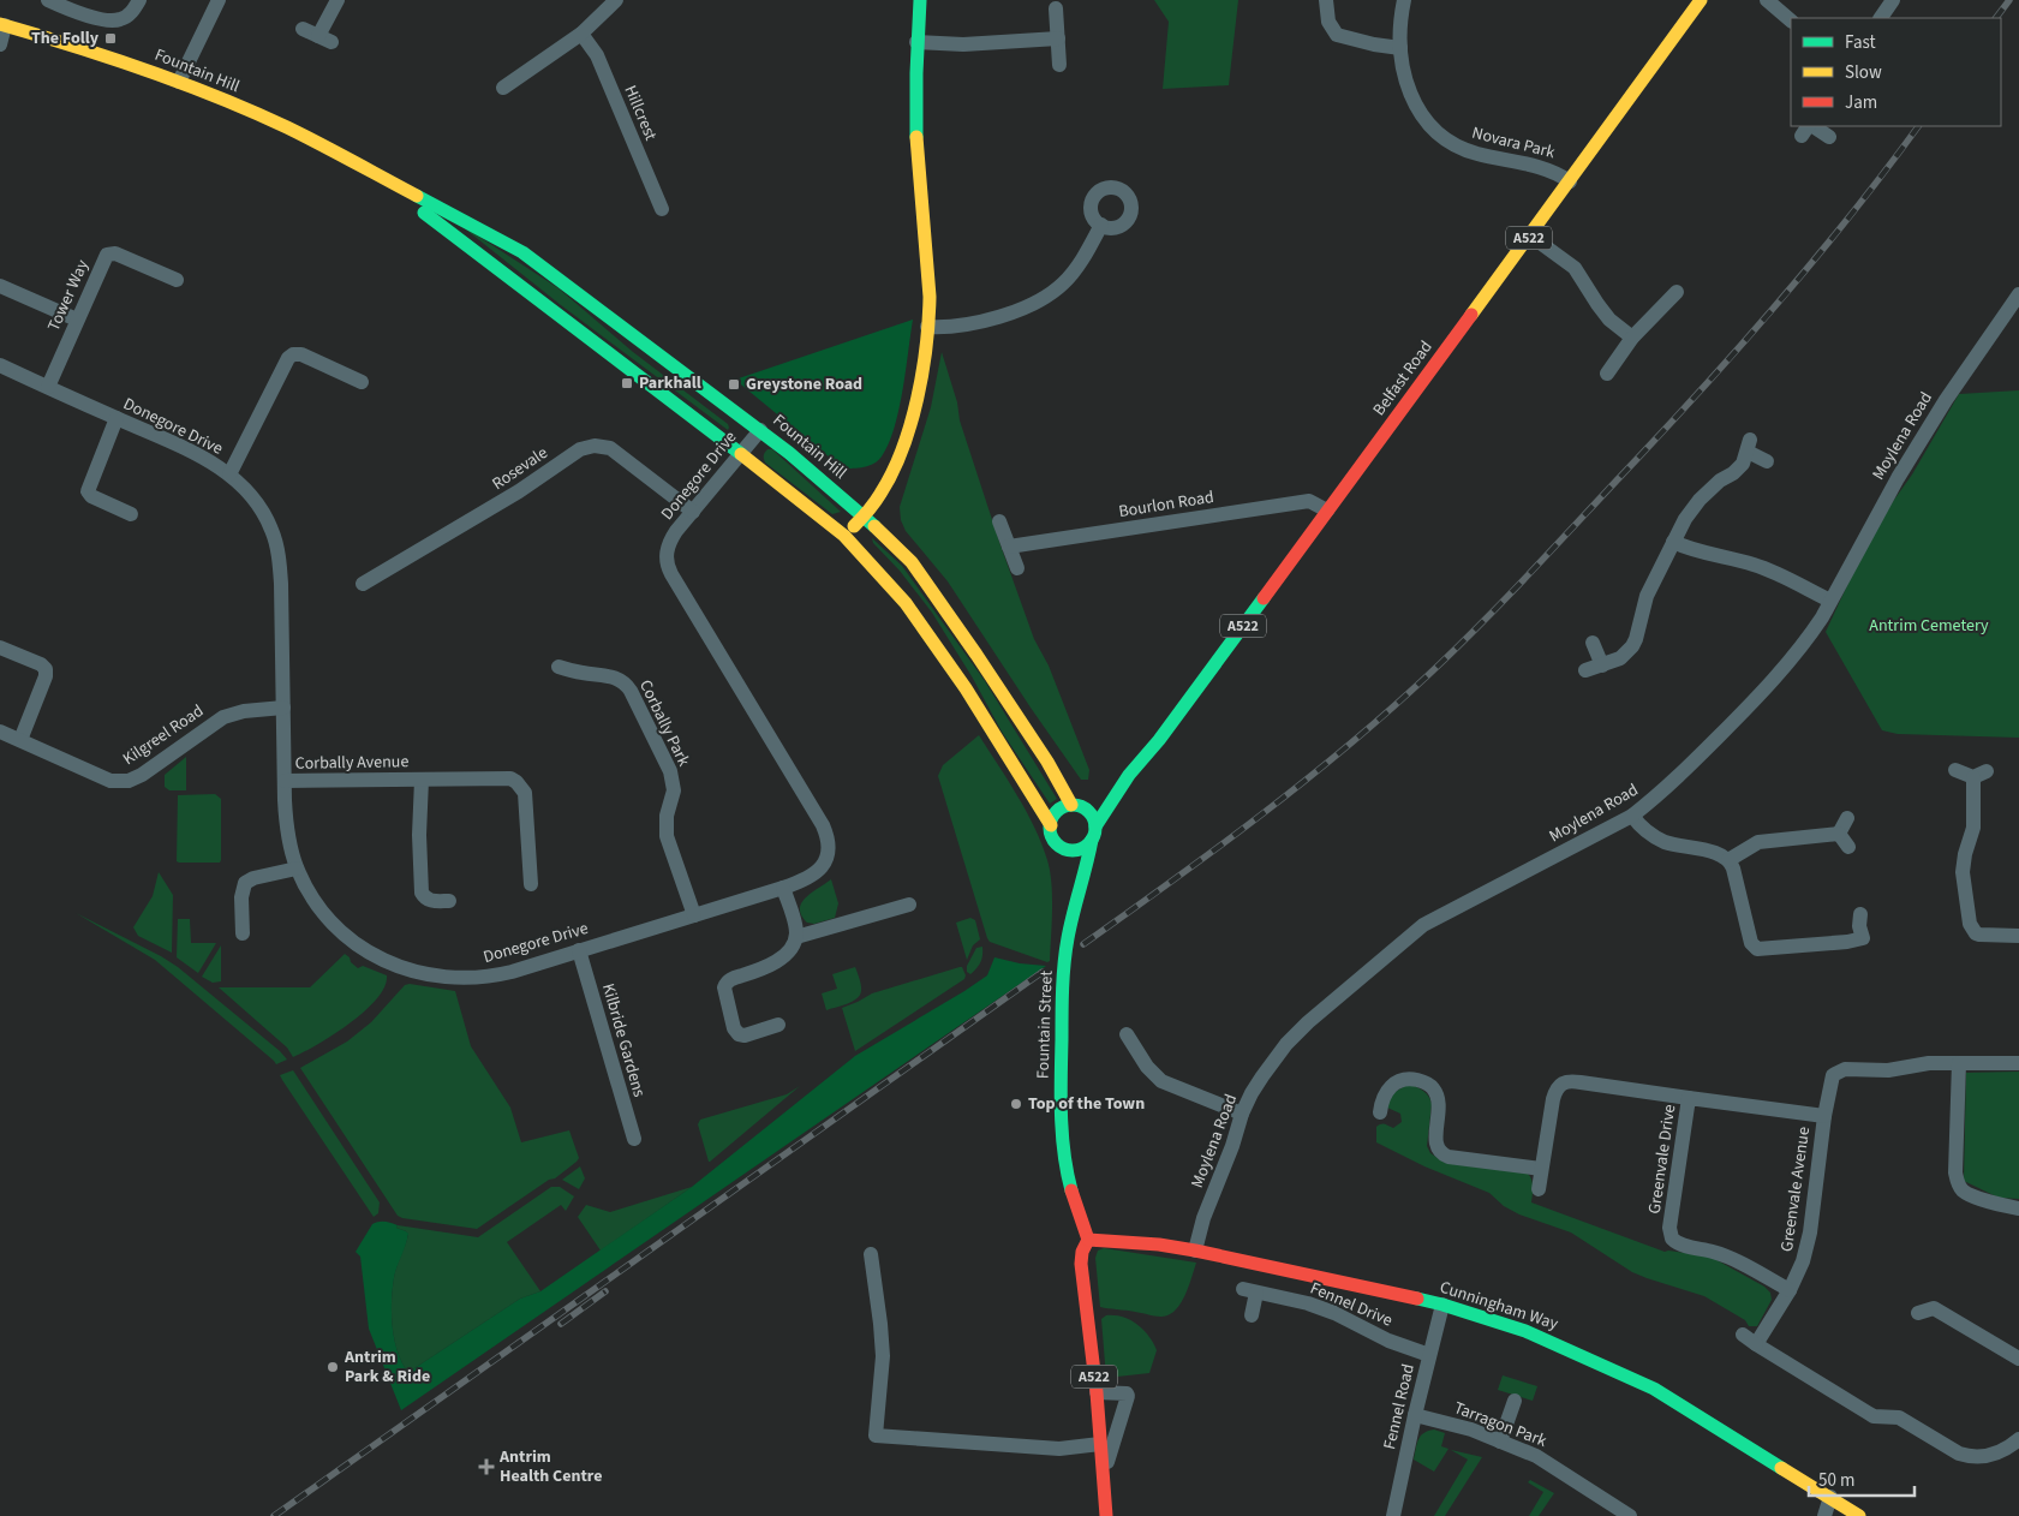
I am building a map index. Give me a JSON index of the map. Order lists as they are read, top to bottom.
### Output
{
  "streets": {
    "main road": [
      "Fountain Hill",
      "A522",
      "Belfast Road",
      "Fountain Street",
      "Cunningham Way"
    ],
    "street": [
      "Hillcrest",
      "Novara Park",
      "Tower Way",
      "Donegore Drive",
      "Moylena Road",
      "Rosevale",
      "Bourlon Road",
      "Corbally Park",
      "Kilgreel Road",
      "Corbally Avenue",
      "Kilbride Gardens",
      "Greenvale Drive",
      "Greenvale Avenue",
      "Fennel Drive",
      "Fennel Road",
      "Tarragon Park"
    ]
  },
  "crossings": [
    ["Fountain Hill", "A522"],
    ["Fountain Hill", "Belfast Road"],
    ["Fountain Hill", "Donegore Drive"],
    ["Fountain Hill", "Fountain Street"],
    ["Novara Park", "Belfast Road"],
    ["A522", "Belfast Road"],
    ["A522", "Fountain Street"],
    ["A522", "Cunningham Way"],
    ["Tower Way", "Donegore Drive"],
    ["Belfast Road", "Bourlon Road"],
    ["Belfast Road", "Fountain Street"],
    ["Donegore Drive", "Rosevale"],
    ["Donegore Drive", "Corbally Park"],
    ["Donegore Drive", "Kilgreel Road"],
    ["Donegore Drive", "Corbally Avenue"],
    ["Donegore Drive", "Kilbride Gardens"],
    ["Moylena Road", "Cunningham Way"],
    ["Fountain Street", "Cunningham Way"],
    ["Greenvale Drive", "Greenvale Avenue"],
    ["Fennel Drive", "Fennel Road"],
    ["Cunningham Way", "Fennel Road"],
    ["Fennel Road", "Tarragon Park"]
  ],
  "parks": ["Antrim Cemetery"],
  "places": {
    "transit": ["The Folly", "Parkhall", "Greystone Road"],
    "other": ["Top of the Town", "Antrim Park & Ride"],
    "health": ["Antrim Health Centre"]
  },
  "legend": ["Fast", "Slow", "Jam"],
  "scale_bar": "50 m"
}
